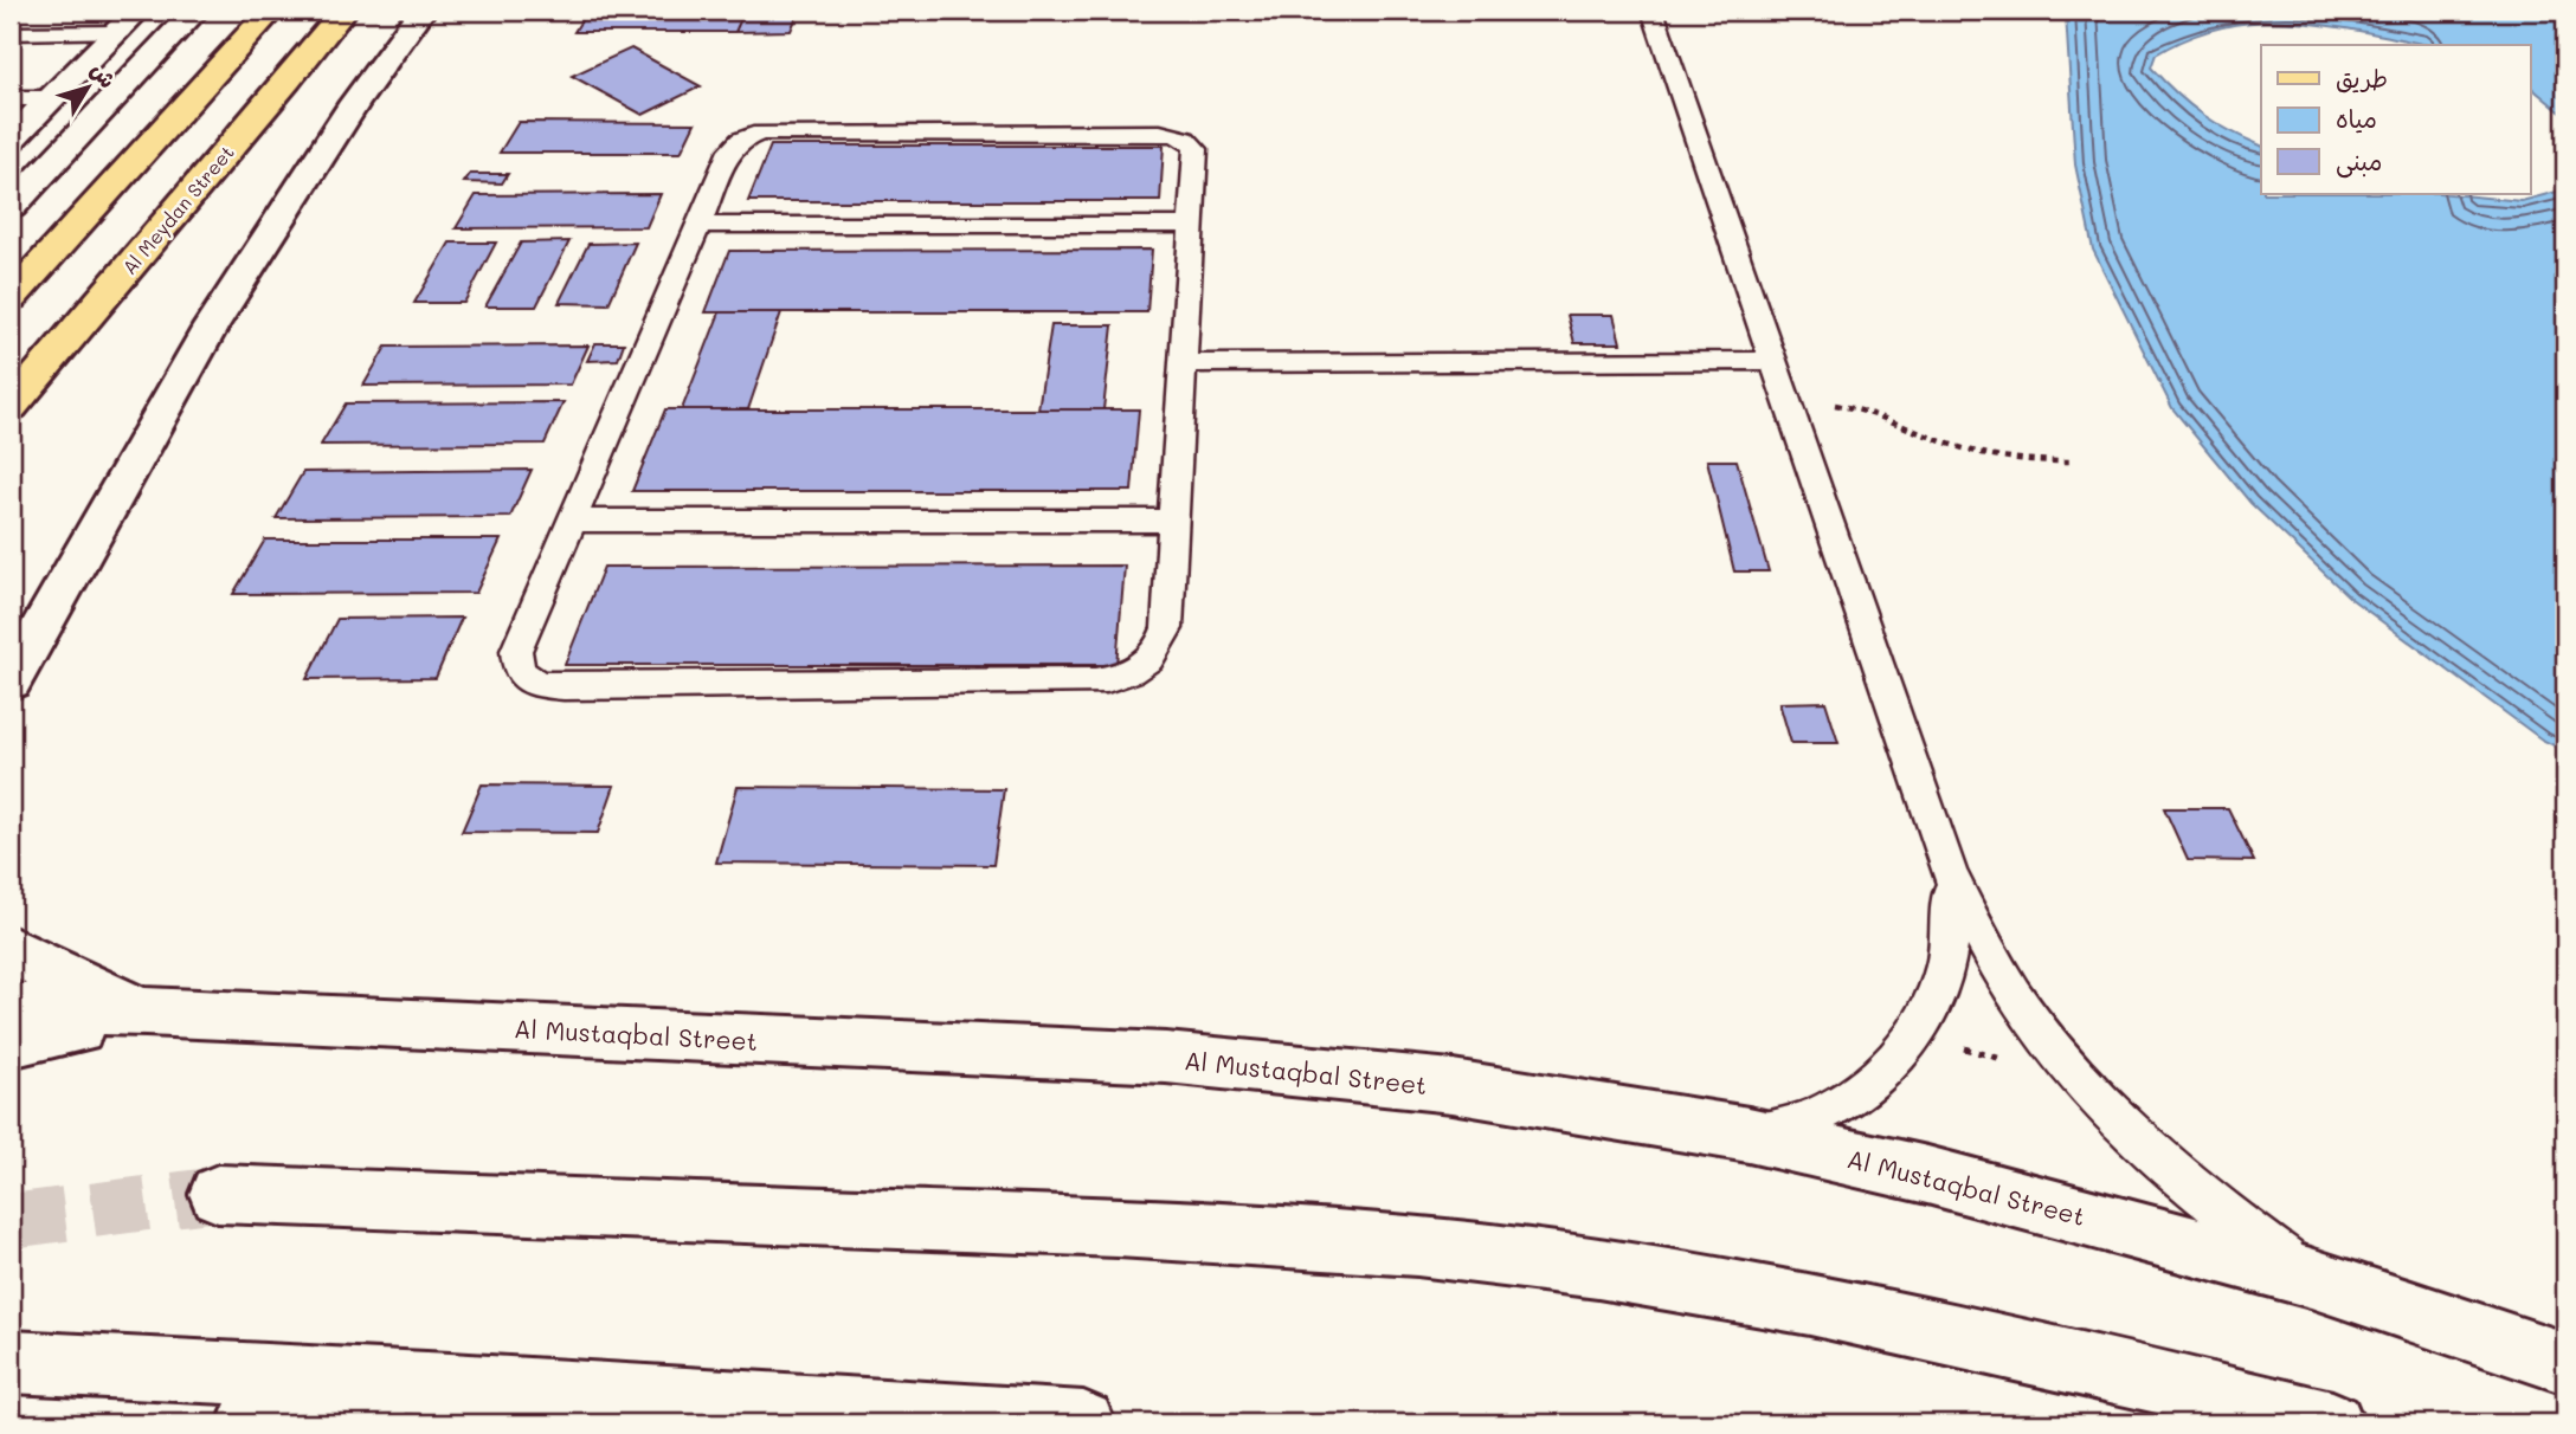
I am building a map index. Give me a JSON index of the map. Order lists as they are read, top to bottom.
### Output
{
  "streets": {
    "main road": ["Al Meydan Street", "Al Mustaqbal Street"]
  },
  "legend": ["طريق", "مياه", "مبنى"],
  "north": "top right"
}
